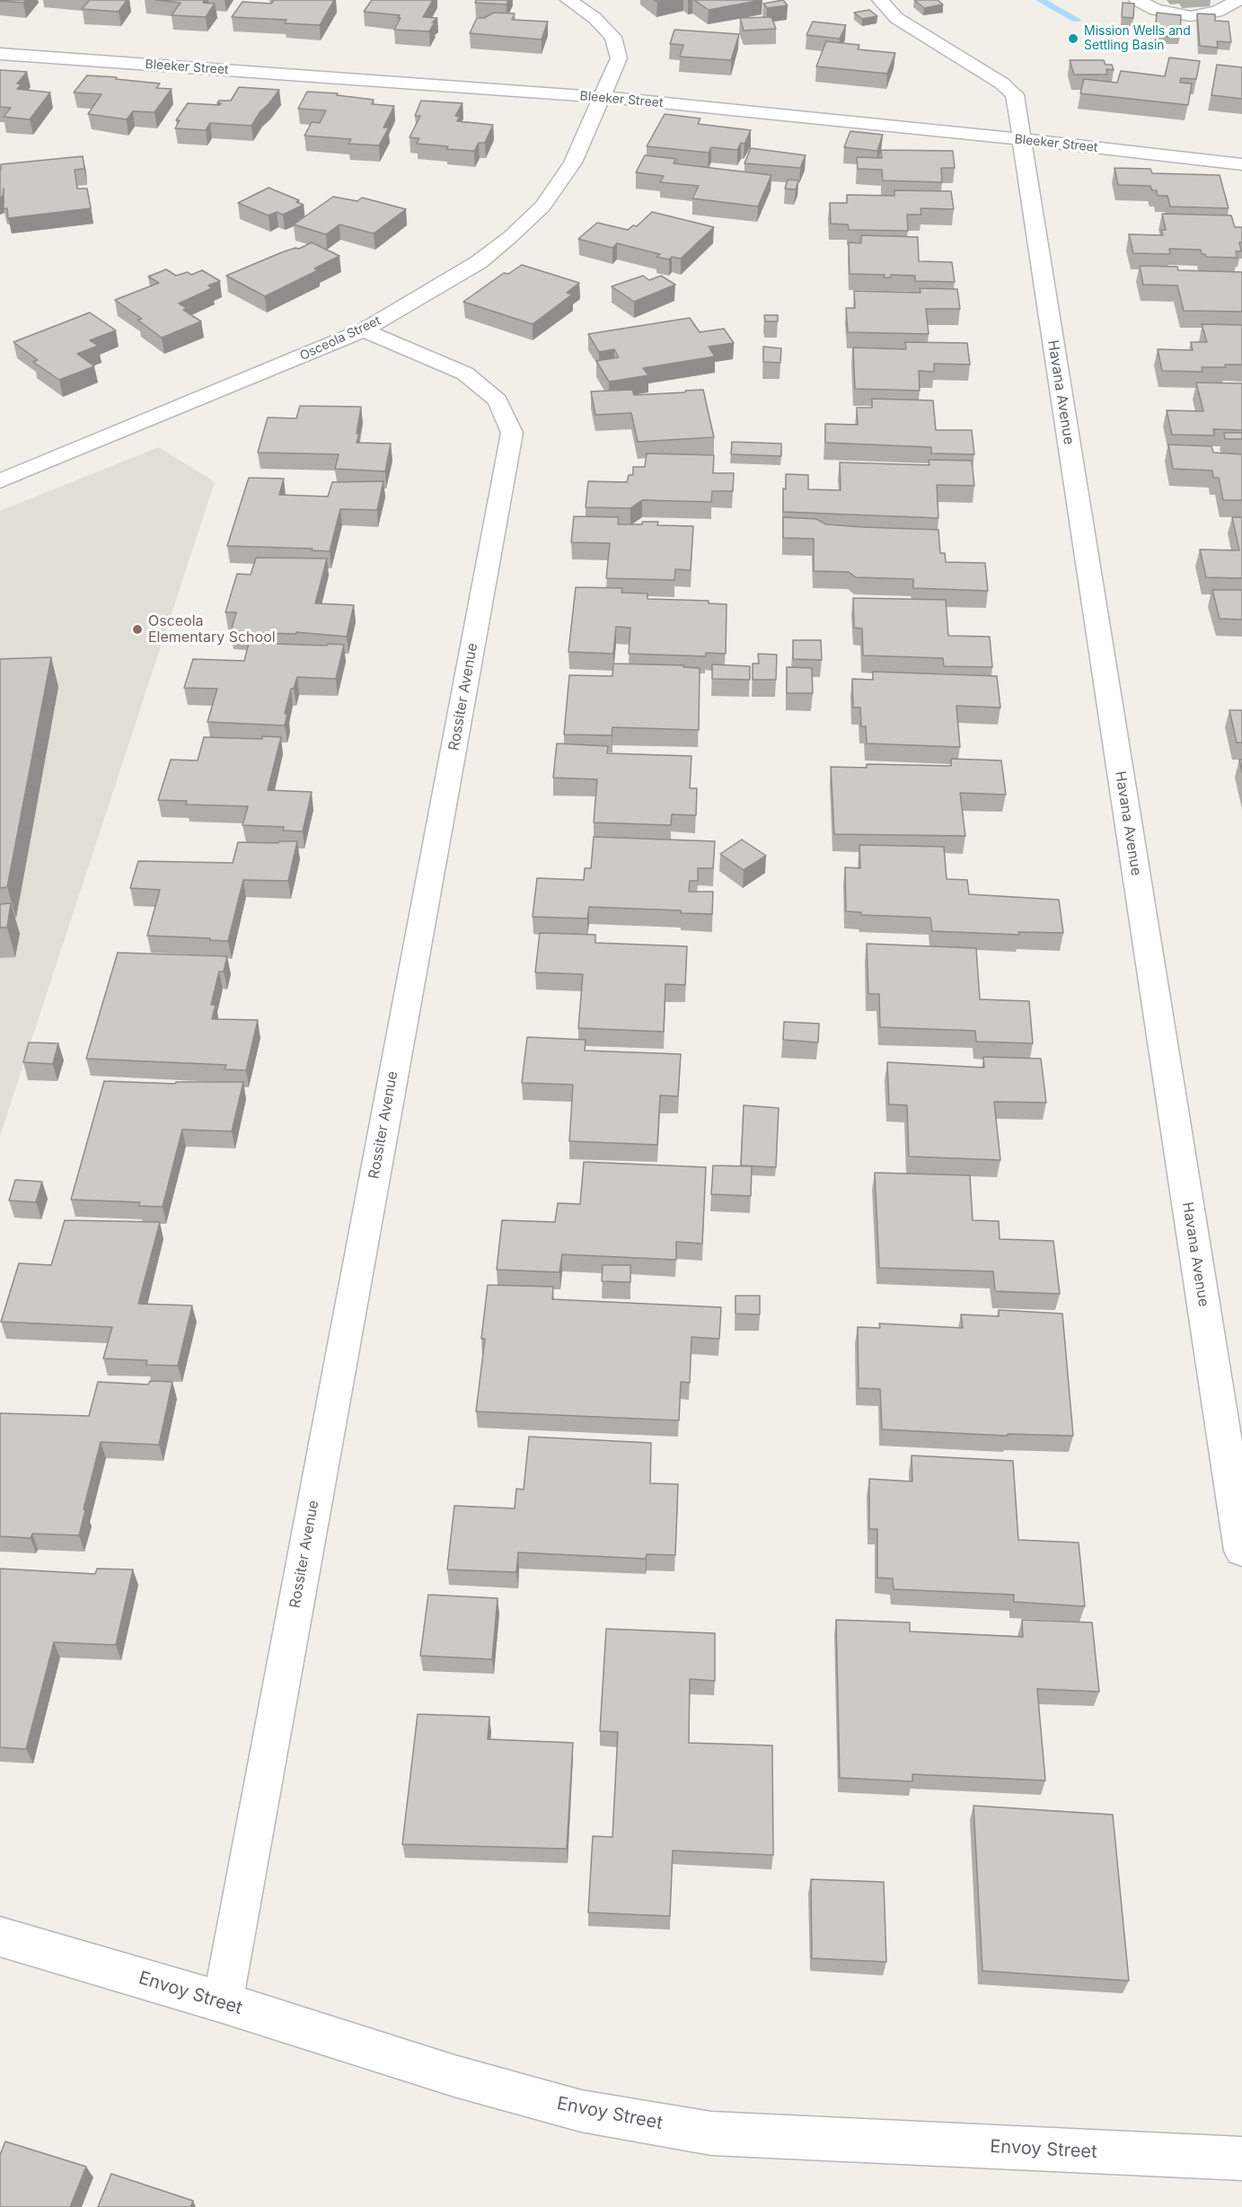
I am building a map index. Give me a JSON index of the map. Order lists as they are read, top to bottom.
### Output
{
  "streets": {
    "street": [
      "Bleeker Street",
      "Osceola Street",
      "Havana Avenue",
      "Rossiter Avenue",
      "Envoy Street"
    ]
  },
  "crossings": [
    ["Bleeker Street", "Osceola Street"],
    ["Bleeker Street", "Havana Avenue"],
    ["Osceola Street", "Rossiter Avenue"],
    ["Rossiter Avenue", "Envoy Street"]
  ],
  "places": ["Mission Wells and Settling Basin", "Osceola Elementary School"]
}
